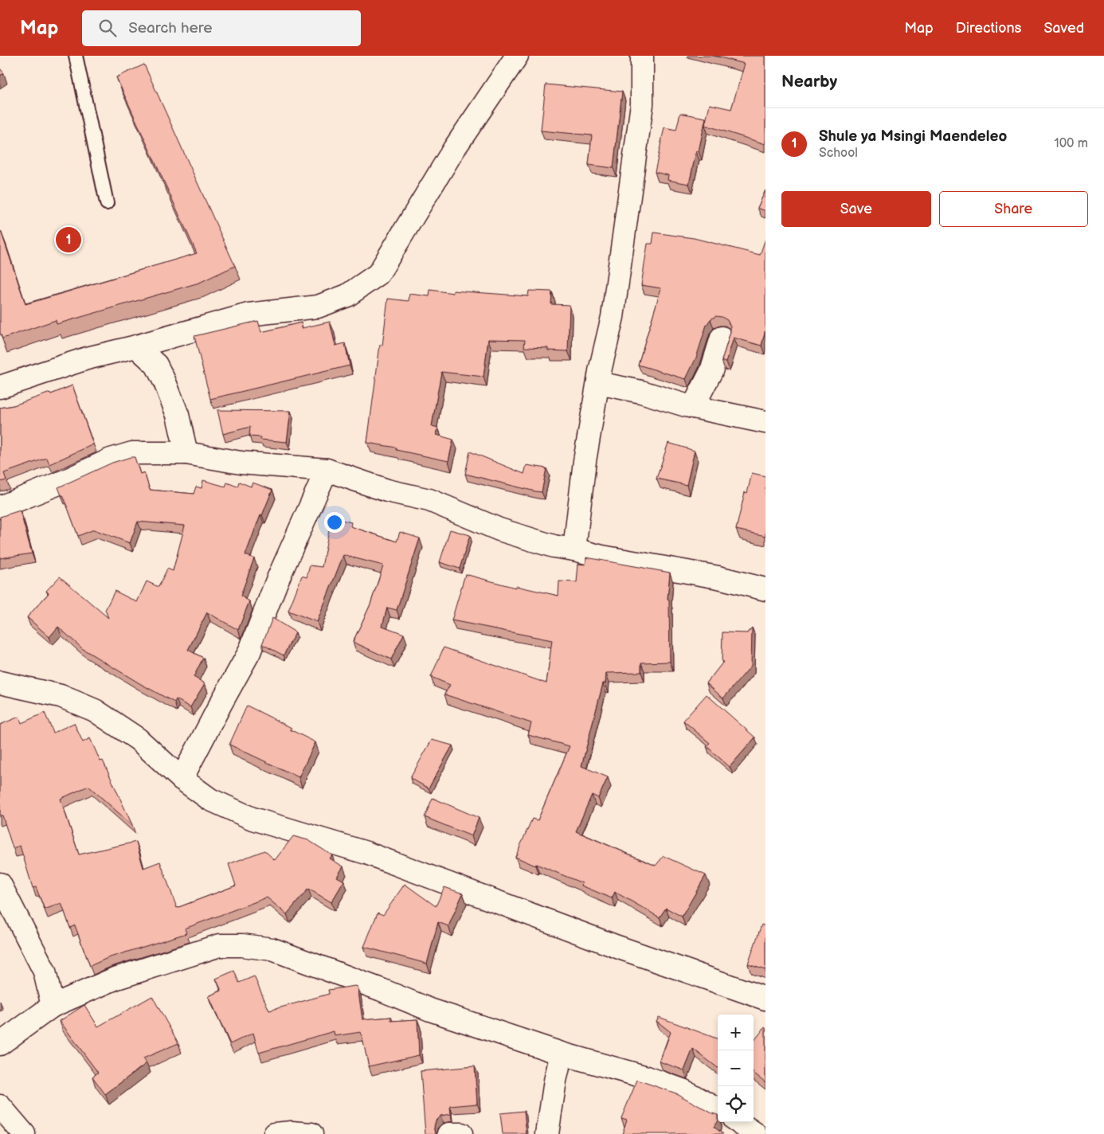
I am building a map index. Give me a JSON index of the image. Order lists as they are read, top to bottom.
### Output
{
  "page": {
    "header": "Map",
    "search": "Search here",
    "nav": ["Map", "Directions", "Saved"],
    "heading": "Nearby",
    "list": [
      {
        "mark": "1",
        "name": "Shule ya Msingi Maendeleo",
        "note": "School",
        "value": "100 m"
      }
    ],
    "buttons": ["Save", "Share"],
    "pins": "1",
    "map_buttons": ["+", "−"]
  }
}
